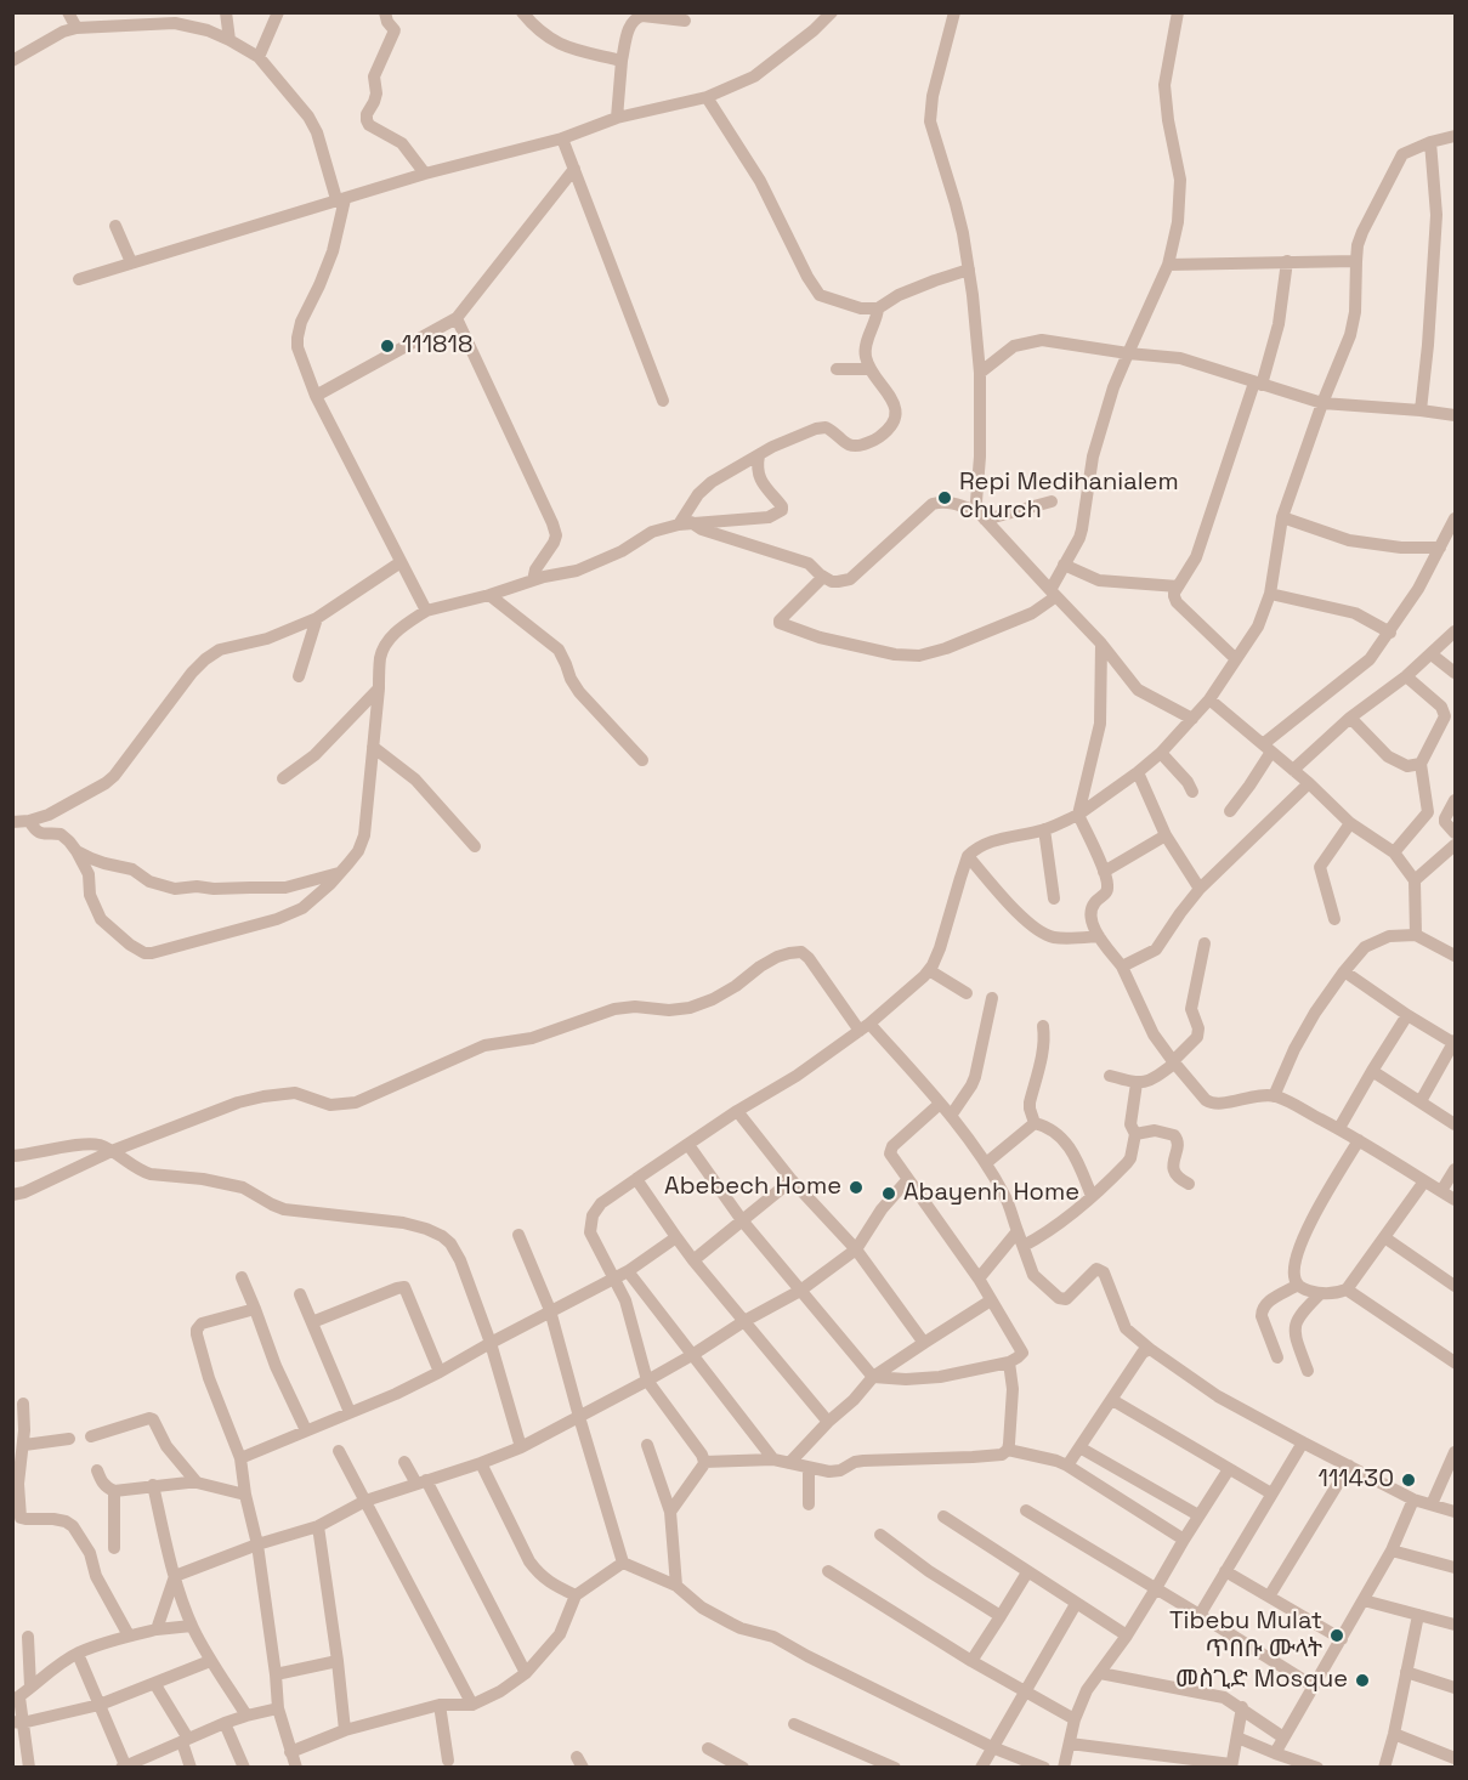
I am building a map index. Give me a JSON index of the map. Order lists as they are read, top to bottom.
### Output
{
  "places": [
    "111818",
    "Repi Medihanialem church",
    "Abebech Home",
    "Abayenh Home",
    "111430",
    "Tibebu Mulat ጥበቡ ሙላት",
    "መስጊድ Mosque"
  ]
}
